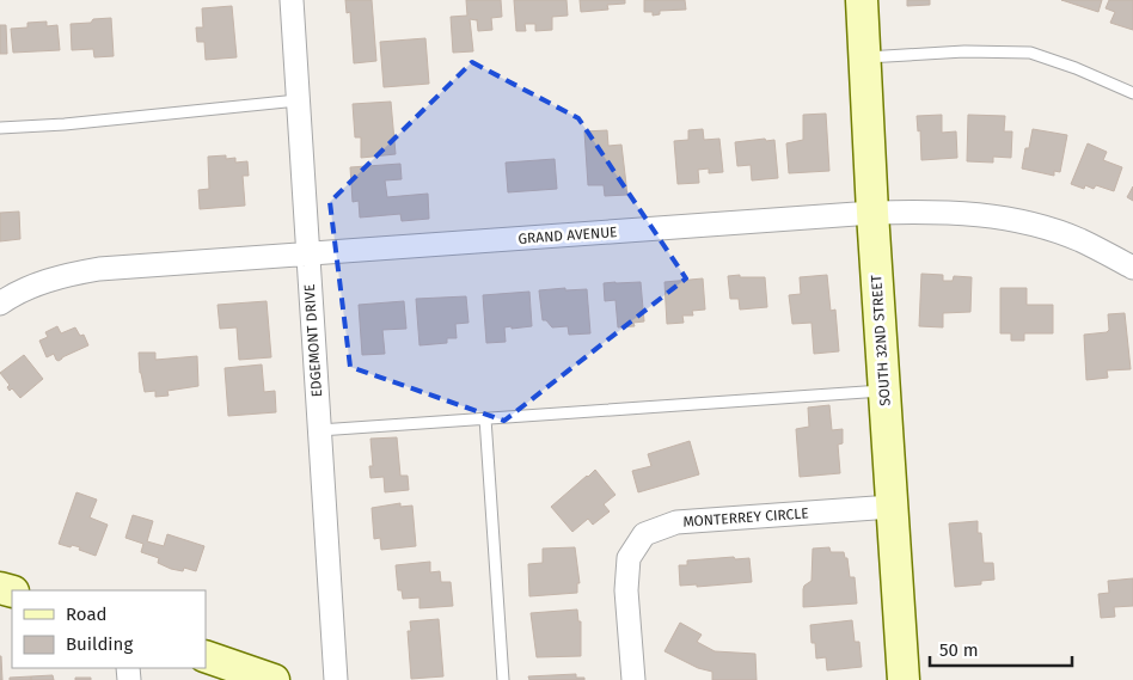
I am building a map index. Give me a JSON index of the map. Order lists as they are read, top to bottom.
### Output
{
  "streets": {
    "street": [
      "GRAND AVENUE",
      "EDGEMONT DRIVE",
      "SOUTH 32ND STREET",
      "MONTERREY CIRCLE"
    ]
  },
  "crossings": [
    ["GRAND AVENUE", "EDGEMONT DRIVE"],
    ["GRAND AVENUE", "SOUTH 32ND STREET"],
    ["SOUTH 32ND STREET", "MONTERREY CIRCLE"]
  ],
  "legend": ["Road", "Building"],
  "scale_bar": "50 m"
}
